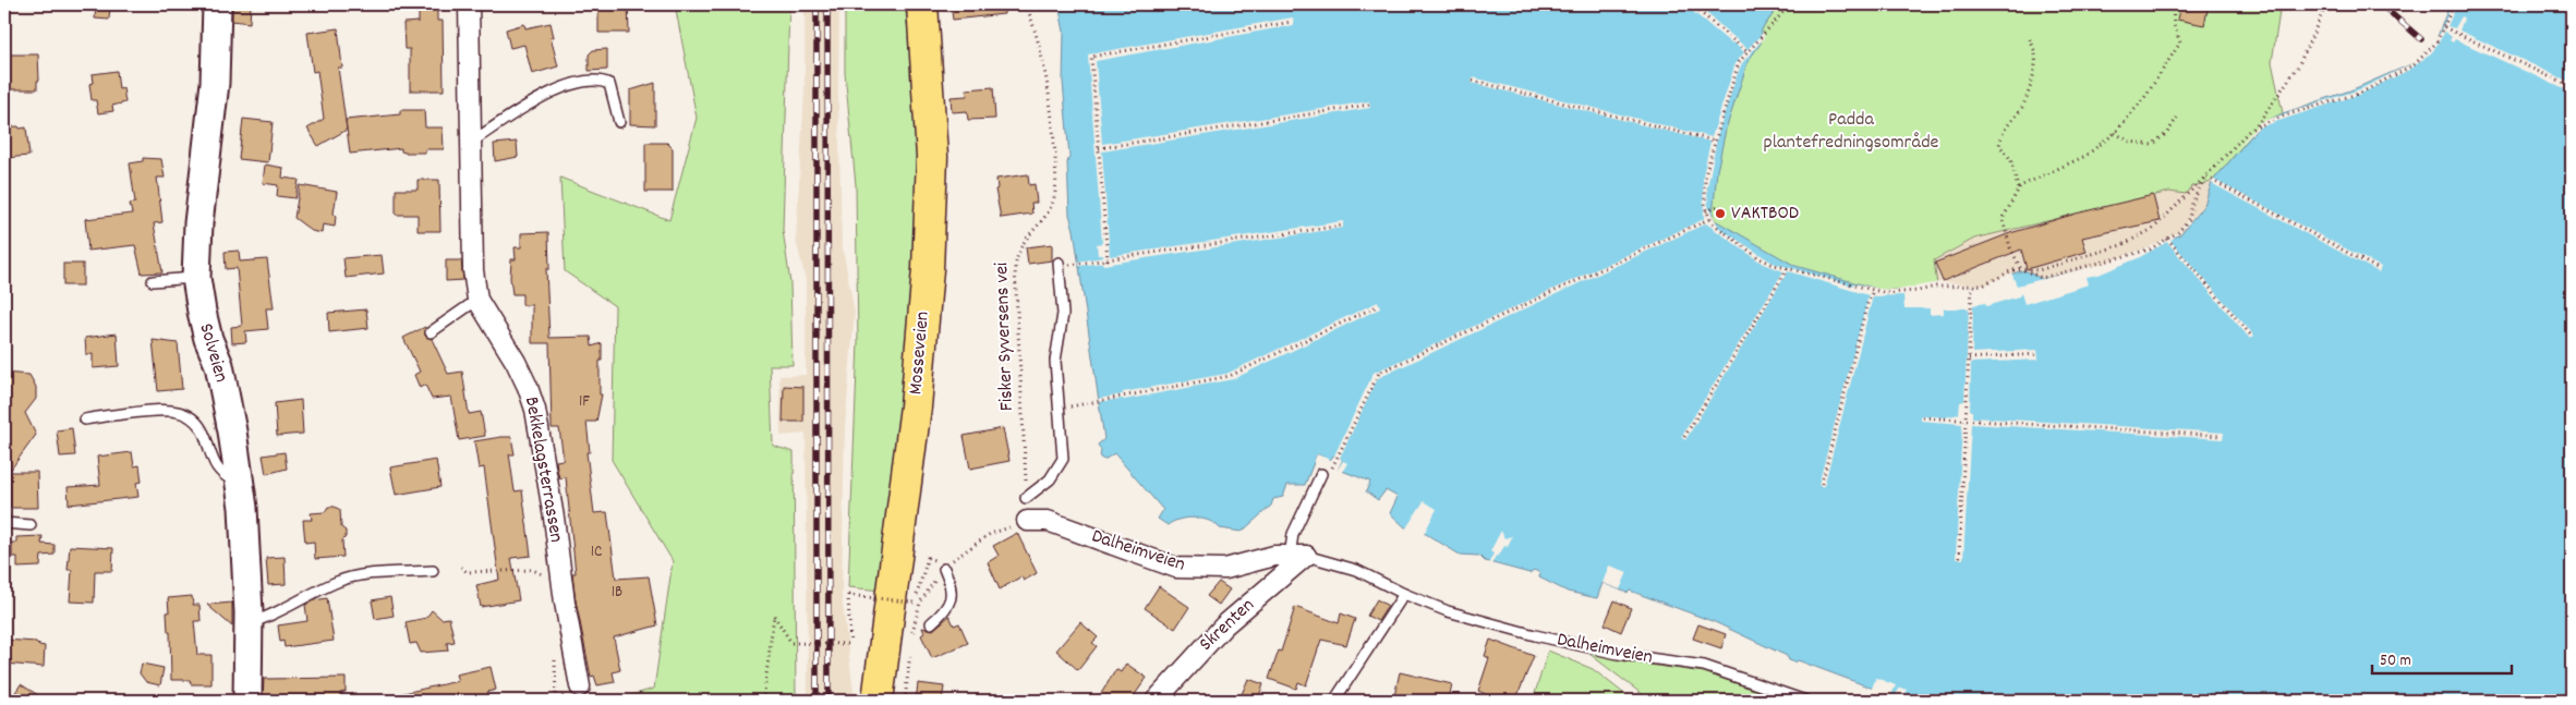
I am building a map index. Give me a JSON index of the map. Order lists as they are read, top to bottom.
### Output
{
  "streets": {
    "highway": ["Mosseveien"],
    "street": [
      "Solveien",
      "Bekkelagsterrassen",
      "Dalheimveien",
      "Skrenten"
    ],
    "path": ["Fisker Syversens vei"]
  },
  "crossings": [
    ["Dalheimveien", "Skrenten"]
  ],
  "parks": ["Padda plantefredningsområde"],
  "places": ["VAKTBOD"],
  "house_numbers": ["1F", "1C", "1B"],
  "scale_bar": "50 m"
}
